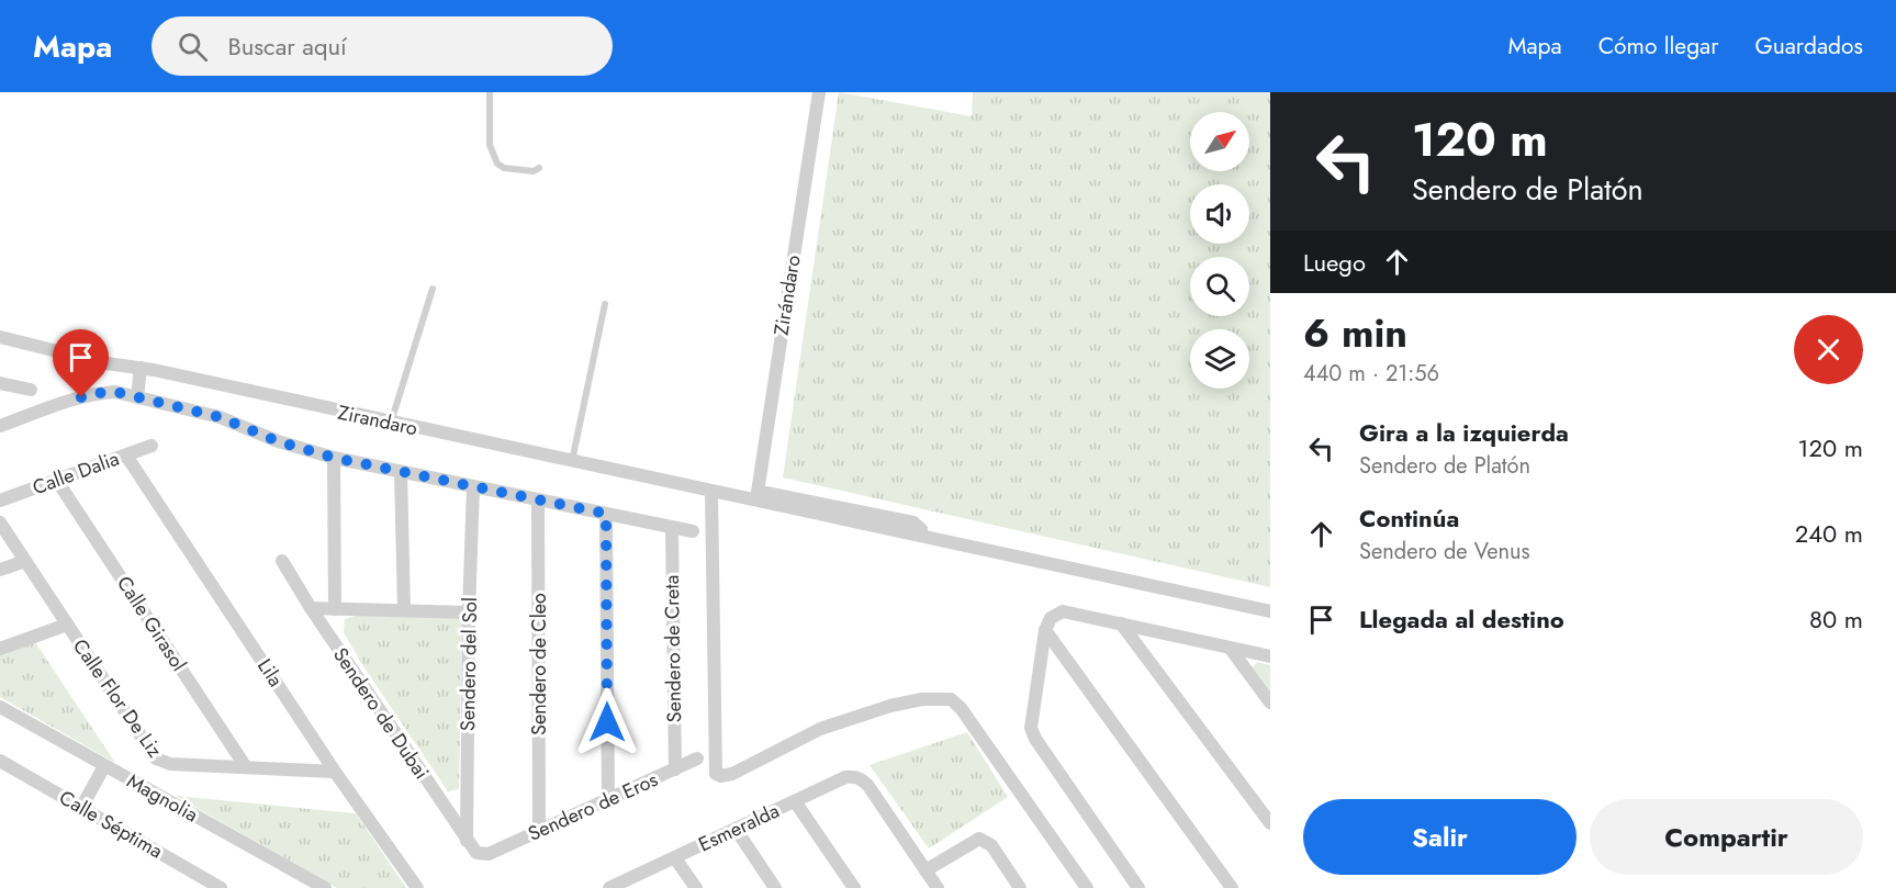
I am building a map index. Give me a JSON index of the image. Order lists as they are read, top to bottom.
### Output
{
  "streets": {
    "street": [
      "Zirándaro",
      "Zirandaro",
      "Calle Dalia",
      "Calle Girasol",
      "Sendero de Creta",
      "Sendero del Sol",
      "Sendero de Cleo",
      "Lila",
      "Calle Flor De Liz",
      "Sendero de Dubai",
      "Magnolia",
      "Sendero de Eros",
      "Calle Séptima",
      "Esmeralda"
    ]
  },
  "crossings": [
    ["Zirándaro", "Zirandaro"],
    ["Calle Dalia", "Calle Girasol"],
    ["Calle Dalia", "Lila"],
    ["Calle Girasol", "Calle Flor De Liz"],
    ["Sendero de Creta", "Sendero de Eros"],
    ["Sendero del Sol", "Sendero de Dubai"],
    ["Sendero de Cleo", "Sendero de Eros"],
    ["Lila", "Calle Flor De Liz"],
    ["Sendero de Dubai", "Sendero de Eros"]
  ],
  "north": "top right",
  "page": {
    "header": "Mapa",
    "search": "Buscar aquí",
    "nav": ["Mapa", "Cómo llegar", "Guardados"],
    "turn": ["120 m", "Sendero de Platón"],
    "then": "Luego",
    "heading": ["6 min", "440 m · 21:56"],
    "list": [
      {
        "name": "Gira a la izquierda",
        "note": "Sendero de Platón",
        "value": "120 m"
      },
      {
        "name": "Continúa",
        "note": "Sendero de Venus",
        "value": "240 m"
      },
      {
        "name": "Llegada al destino",
        "value": "80 m"
      }
    ],
    "buttons": ["Salir", "Compartir"]
  }
}
